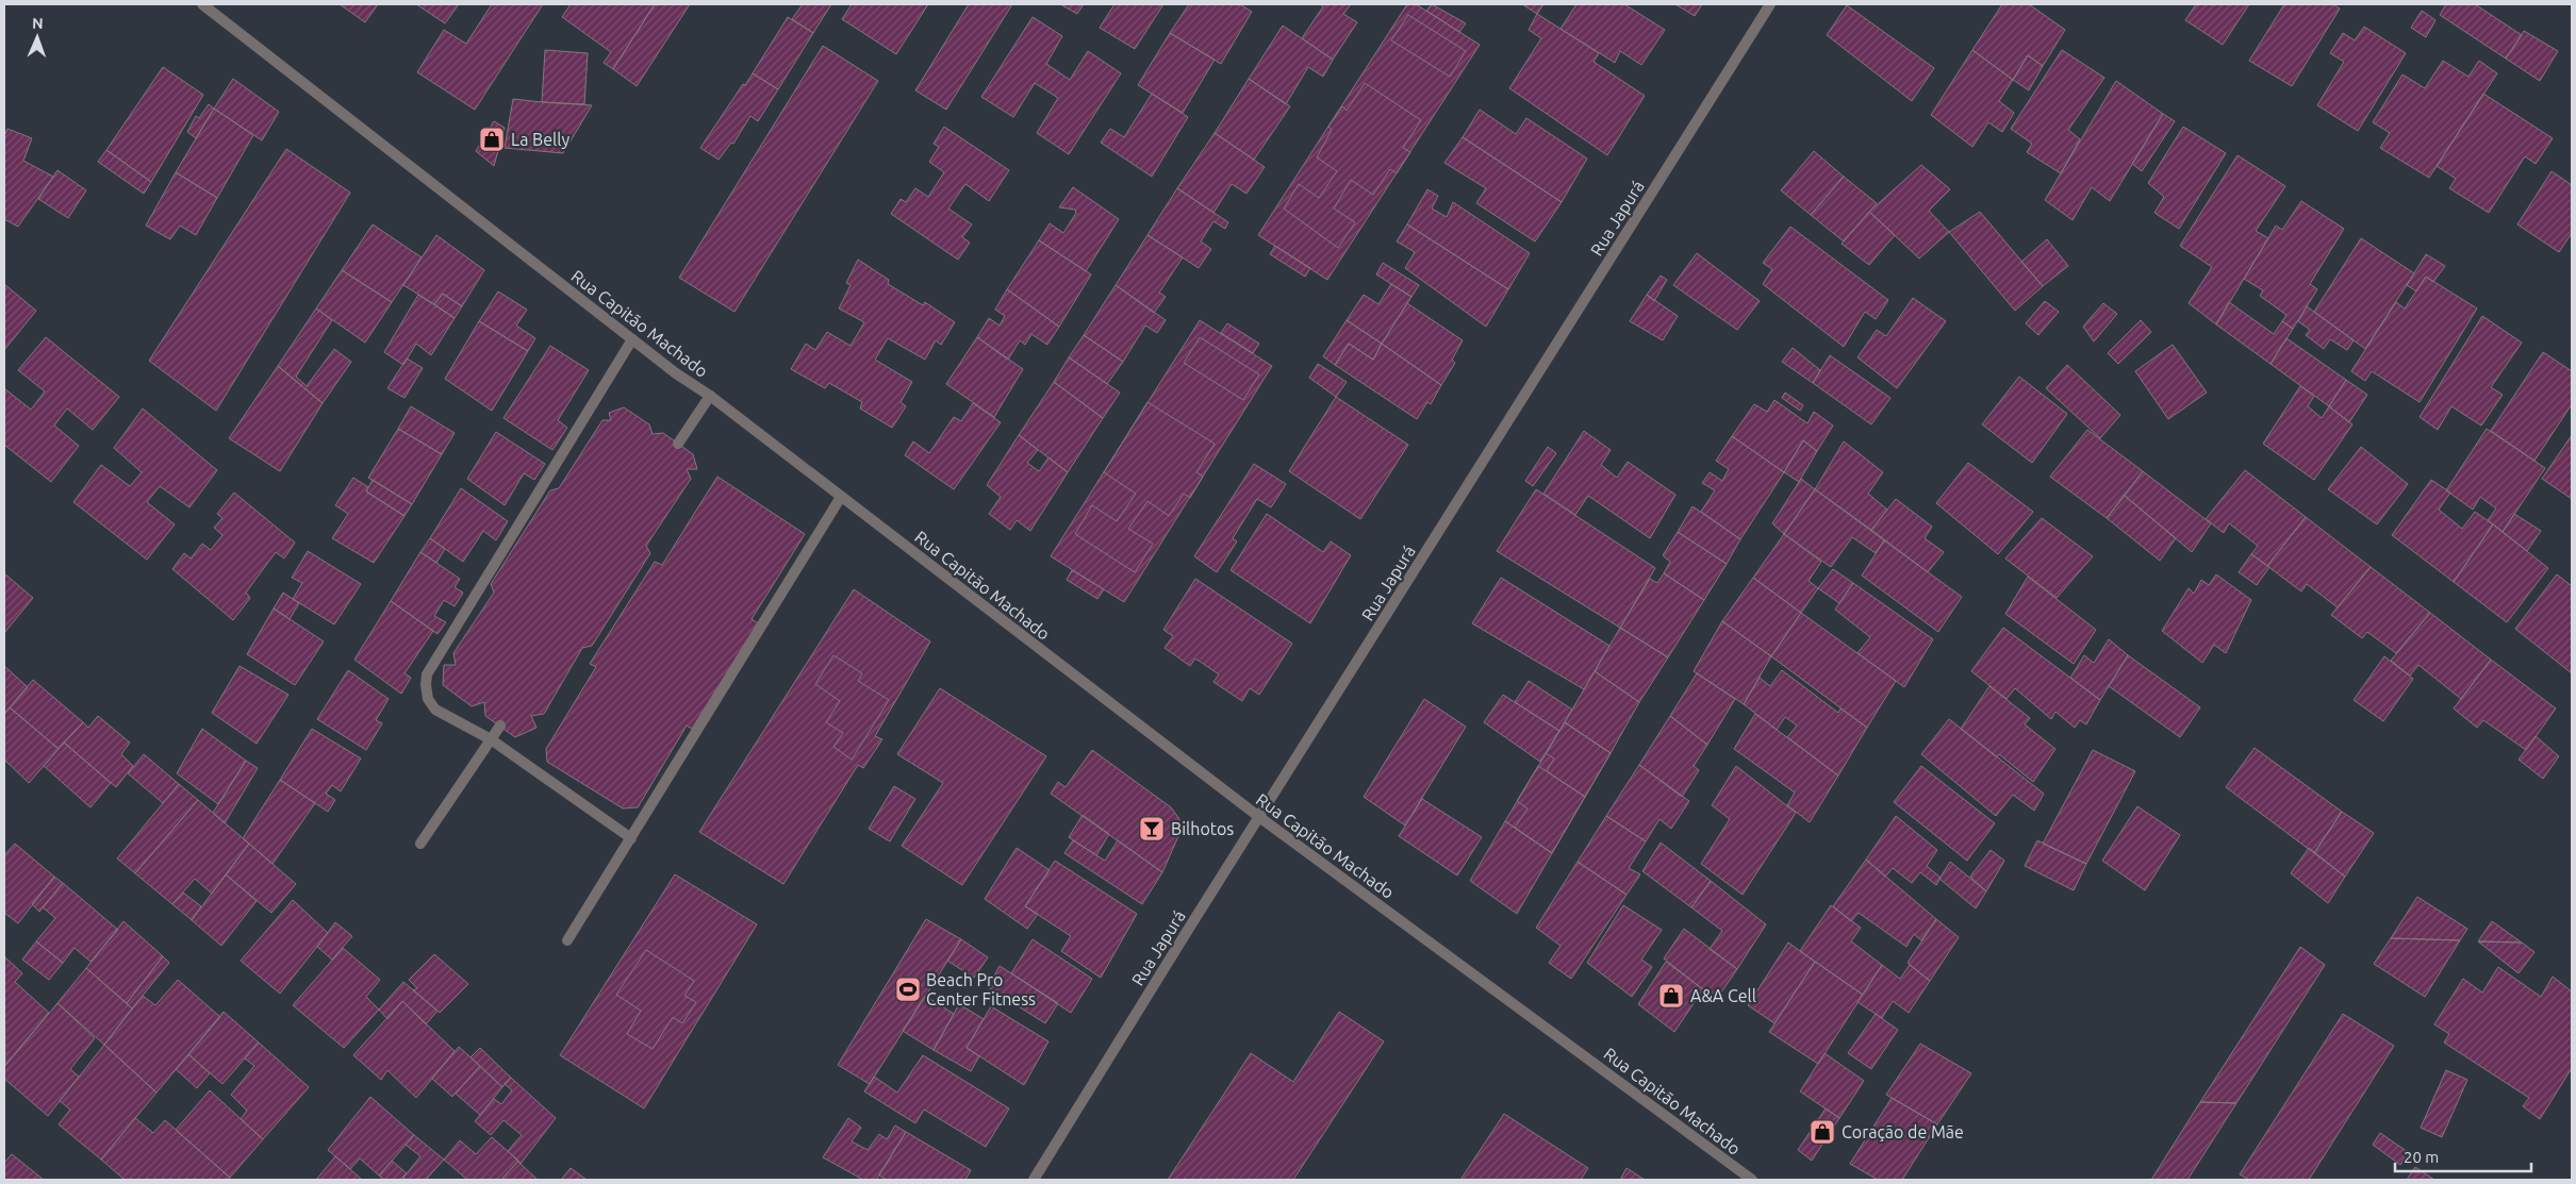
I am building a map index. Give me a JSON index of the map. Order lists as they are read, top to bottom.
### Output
{
  "streets": {
    "street": ["Rua Japurá", "Rua Capitão Machado"]
  },
  "crossings": [
    ["Rua Japurá", "Rua Capitão Machado"]
  ],
  "places": {
    "shop": ["La Belly", "A&A Cell", "Coração de Mãe"],
    "bar": ["Bilhotos"],
    "sports": ["Beach Pro Center Fitness"]
  },
  "scale_bar": "20 m",
  "north": "top"
}
